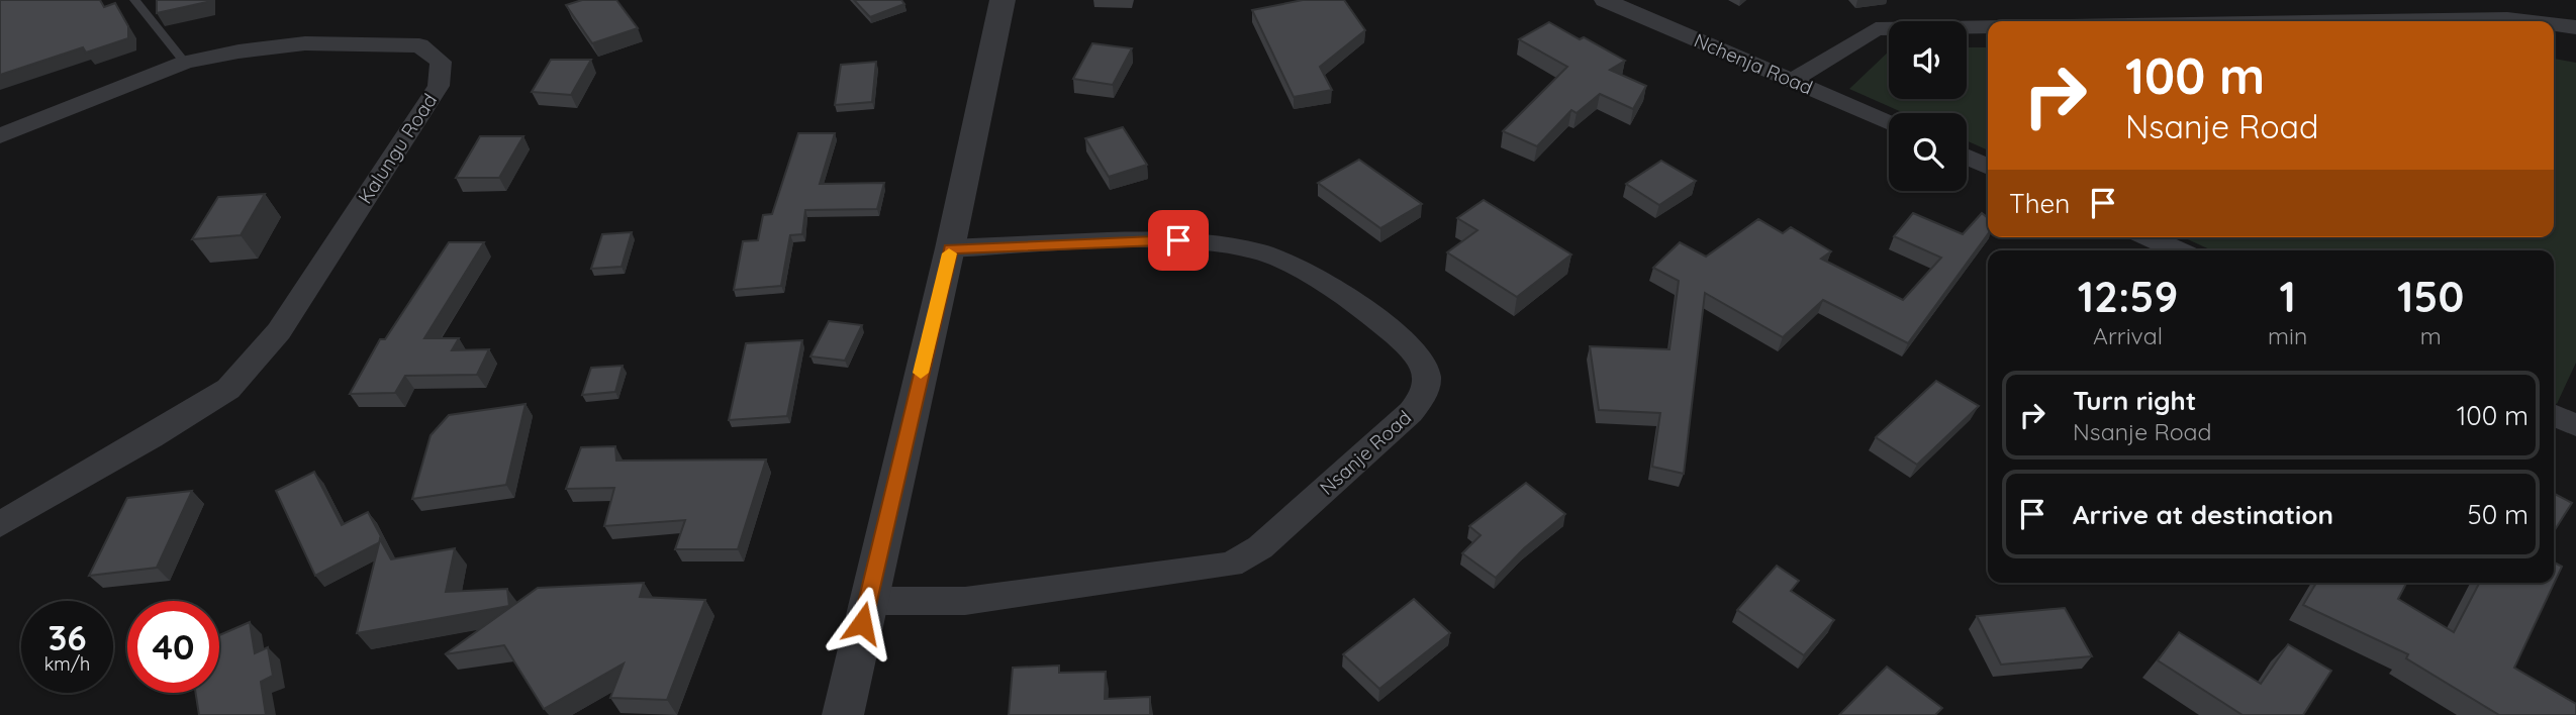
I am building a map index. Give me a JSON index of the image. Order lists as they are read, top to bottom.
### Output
{
  "streets": {
    "street": ["Nchenja Road", "Kalungu Road", "Nsanje Road"]
  },
  "page": {
    "turn": ["100 m", "Nsanje Road"],
    "then": "Then",
    "eta": [
      "12:59",
      "Arrival",
      "1",
      "min",
      "150",
      "m"
    ],
    "list": [
      {
        "name": "Turn right",
        "note": "Nsanje Road",
        "value": "100 m"
      },
      {
        "name": "Arrive at destination",
        "value": "50 m"
      }
    ],
    "speed": "36 km/h",
    "limit": "40"
  }
}
